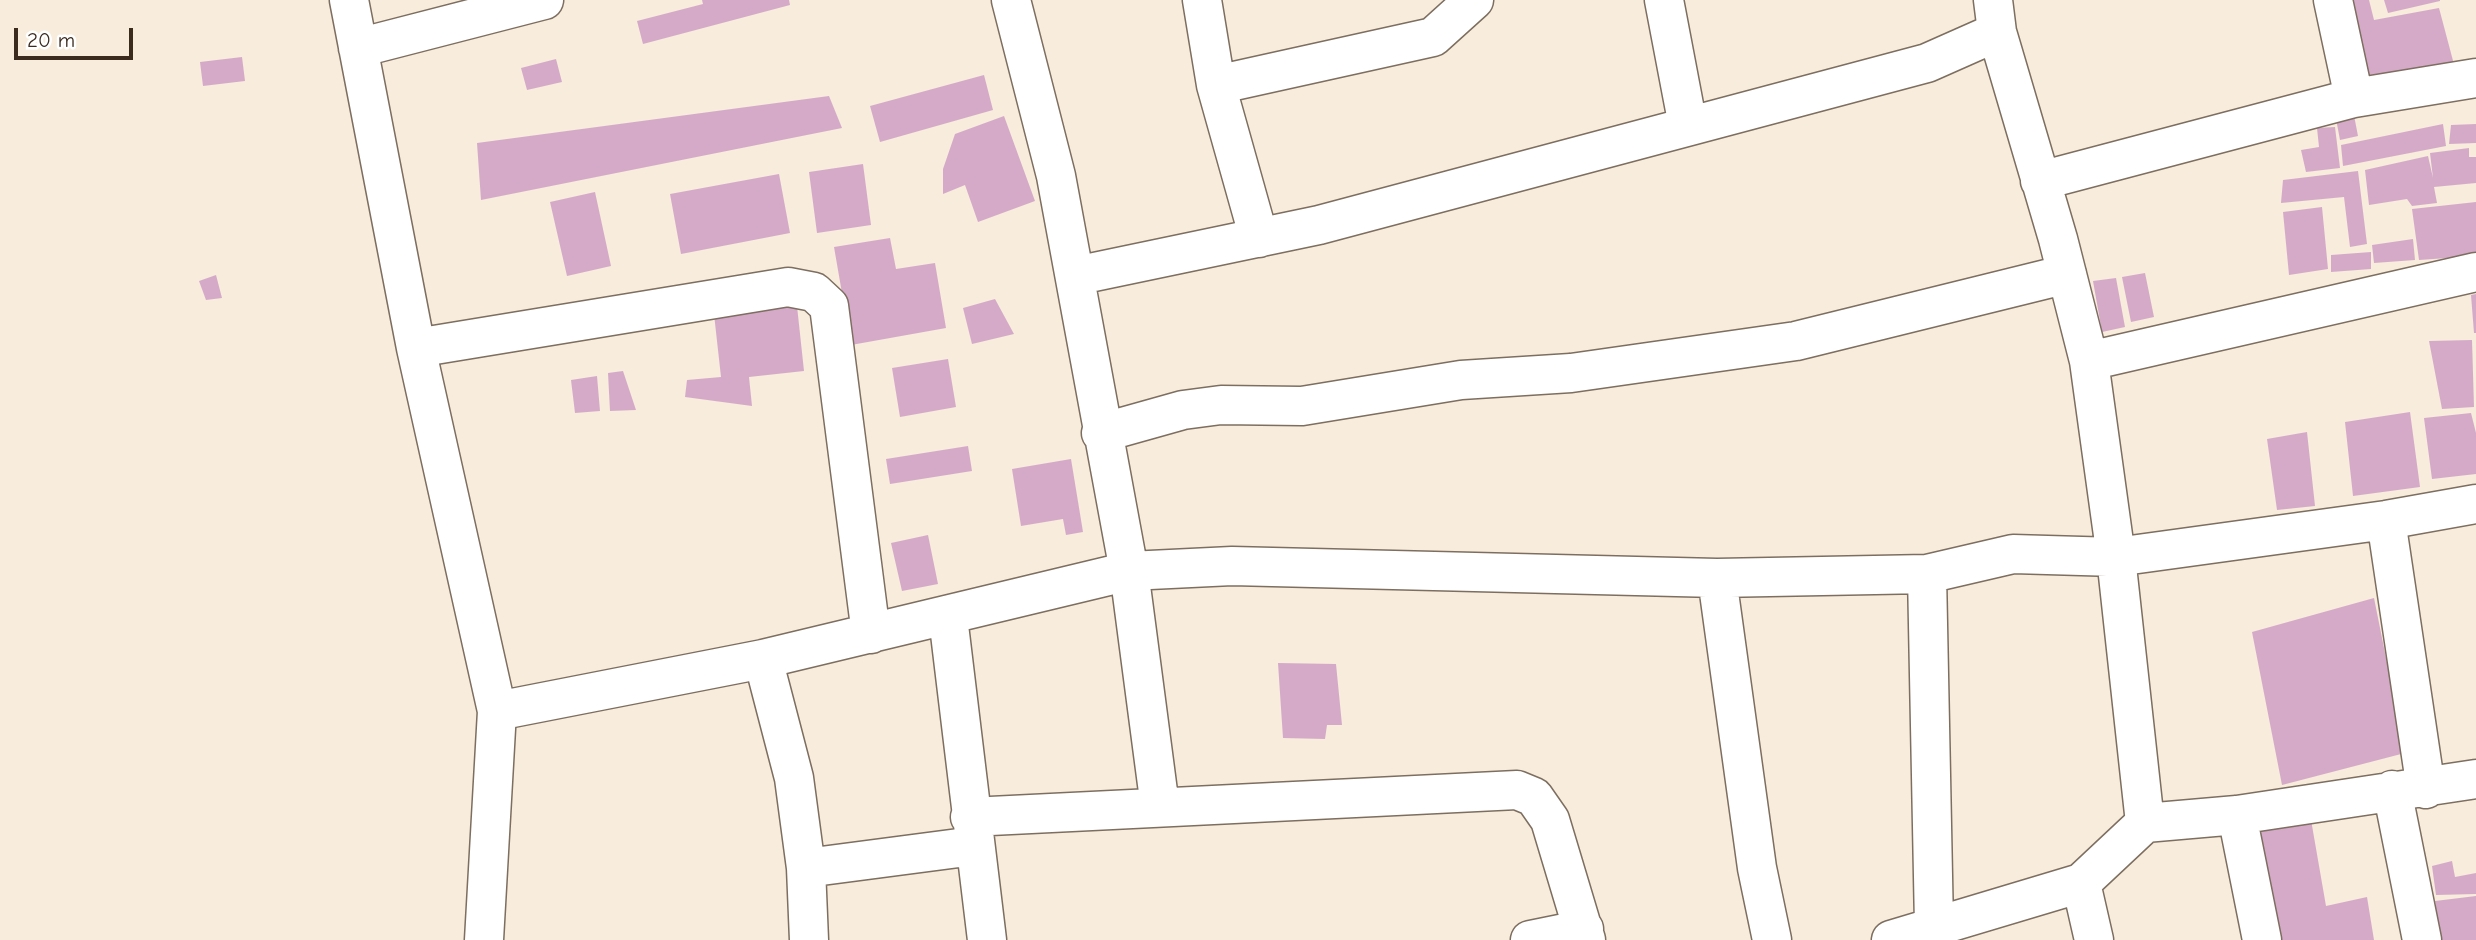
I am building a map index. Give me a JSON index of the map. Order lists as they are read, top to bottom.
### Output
{
  "scale_bar": "20 m"
}
